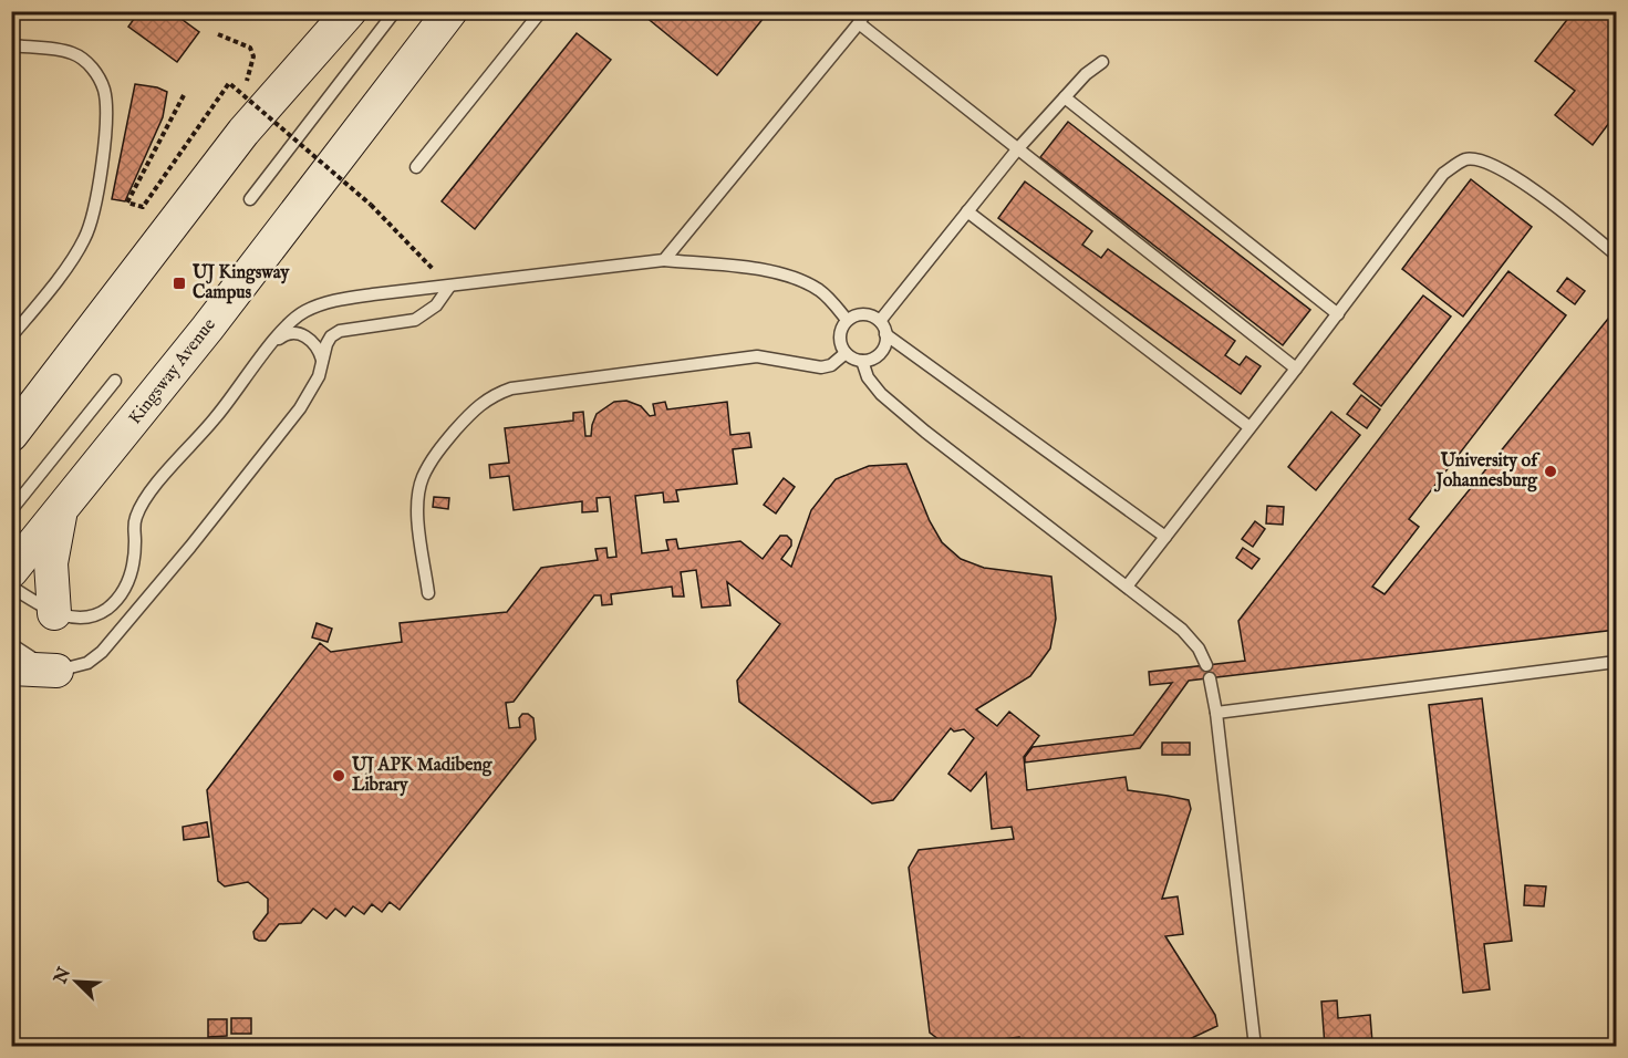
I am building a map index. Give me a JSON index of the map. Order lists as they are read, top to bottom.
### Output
{
  "streets": {
    "main road": ["Kingsway Avenue"]
  },
  "places": {
    "transit": ["UJ Kingsway Campus"],
    "other": ["University of Johannesburg", "UJ APK Madibeng Library"]
  },
  "north": "top left"
}
